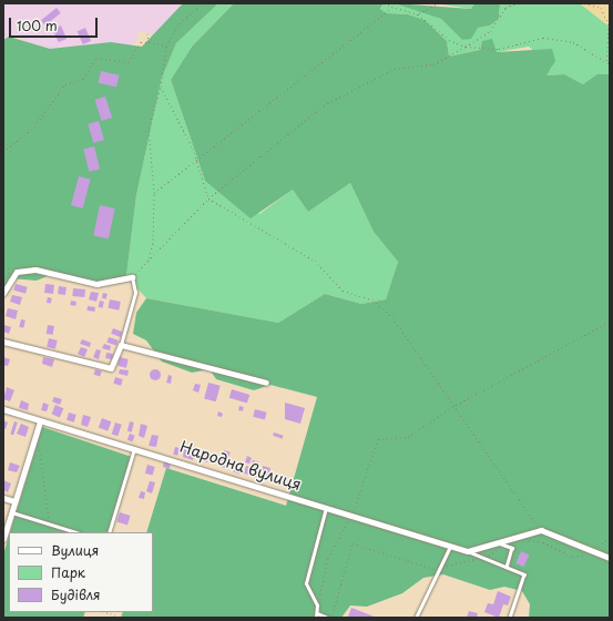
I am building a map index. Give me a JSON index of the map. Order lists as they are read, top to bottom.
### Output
{
  "streets": {
    "street": ["Народна вулиця"]
  },
  "legend": ["Вулиця", "Парк", "Будівля"],
  "scale_bar": "100 m"
}
